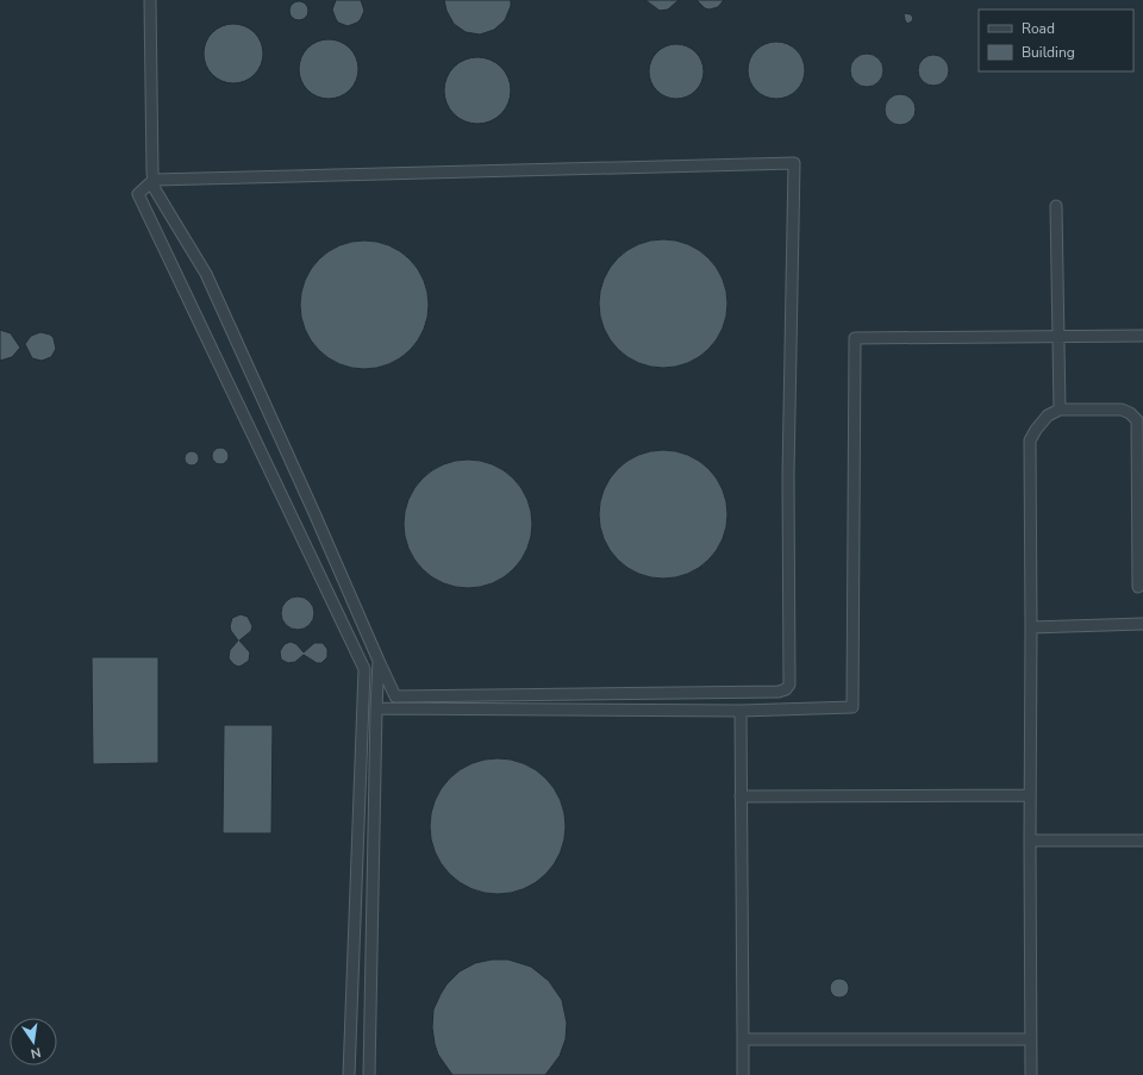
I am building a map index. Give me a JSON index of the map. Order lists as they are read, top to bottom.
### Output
{
  "legend": ["Road", "Building"],
  "north": "bottom"
}
